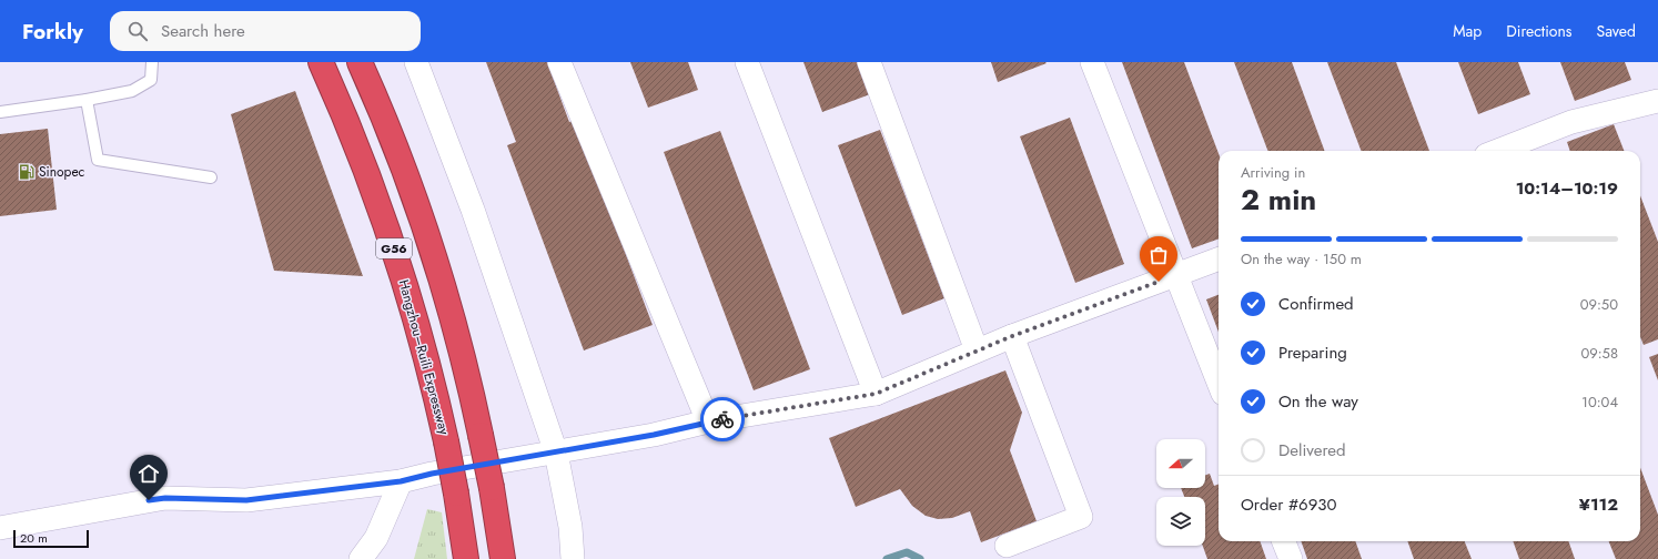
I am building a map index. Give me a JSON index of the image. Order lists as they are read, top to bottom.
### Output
{
  "streets": {
    "highway": ["G56", "Hangzhou–Ruili Expressway"]
  },
  "places": {
    "fuel station": ["Sinopec"]
  },
  "scale_bar": "20 m",
  "north": "left",
  "page": {
    "header": "Forkly",
    "search": "Search here",
    "nav": ["Map", "Directions", "Saved"],
    "heading": ["2 min", "Arriving in", "10:14–10:19"],
    "panel": ["Order #6930", "¥112"],
    "bar": "On the way · 150 m",
    "list": [
      ["Confirmed", "09:50"],
      ["Preparing", "09:58"],
      ["On the way", "10:04"],
      "Delivered"
    ],
    "scale": "20 m"
  }
}
